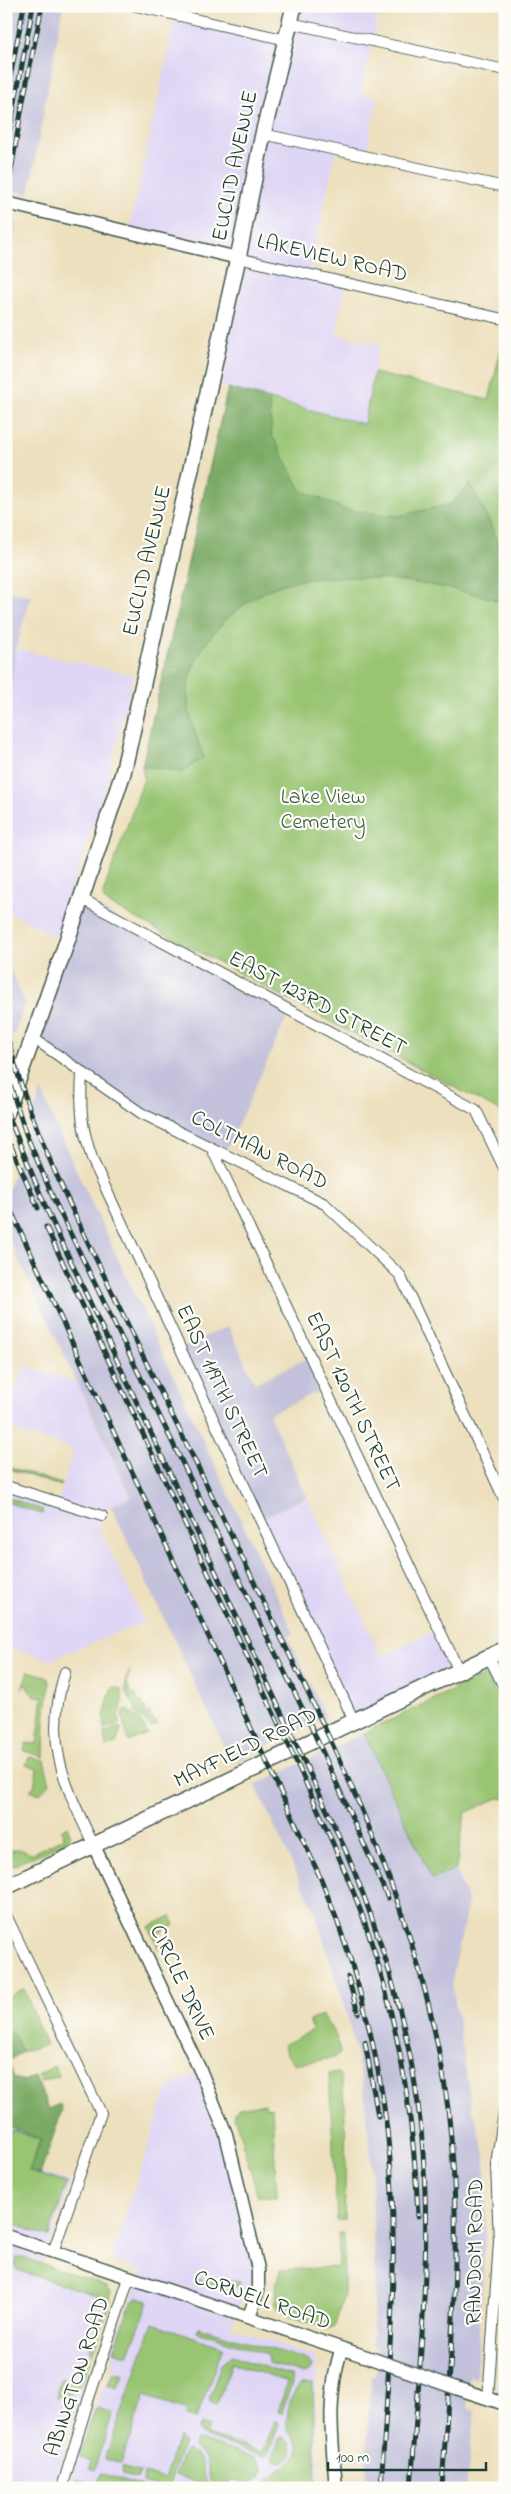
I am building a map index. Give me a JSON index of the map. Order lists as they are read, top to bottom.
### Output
{
  "streets": {
    "main road": ["EUCLID AVENUE", "MAYFIELD ROAD"],
    "street": [
      "LAKEVIEW ROAD",
      "EAST 123RD STREET",
      "COLTMAN ROAD",
      "EAST 119TH STREET",
      "EAST 120TH STREET",
      "CIRCLE DRIVE",
      "RANDOM ROAD",
      "CORNELL ROAD",
      "ABINGTON ROAD"
    ]
  },
  "crossings": [
    ["EUCLID AVENUE", "LAKEVIEW ROAD"],
    ["EUCLID AVENUE", "EAST 123RD STREET"],
    ["EUCLID AVENUE", "COLTMAN ROAD"],
    ["COLTMAN ROAD", "EAST 119TH STREET"],
    ["COLTMAN ROAD", "EAST 120TH STREET"],
    ["EAST 119TH STREET", "MAYFIELD ROAD"],
    ["EAST 120TH STREET", "MAYFIELD ROAD"],
    ["MAYFIELD ROAD", "CIRCLE DRIVE"],
    ["CIRCLE DRIVE", "CORNELL ROAD"],
    ["RANDOM ROAD", "CORNELL ROAD"],
    ["CORNELL ROAD", "ABINGTON ROAD"]
  ],
  "parks": ["Lake View Cemetery"],
  "scale_bar": "100 m"
}
